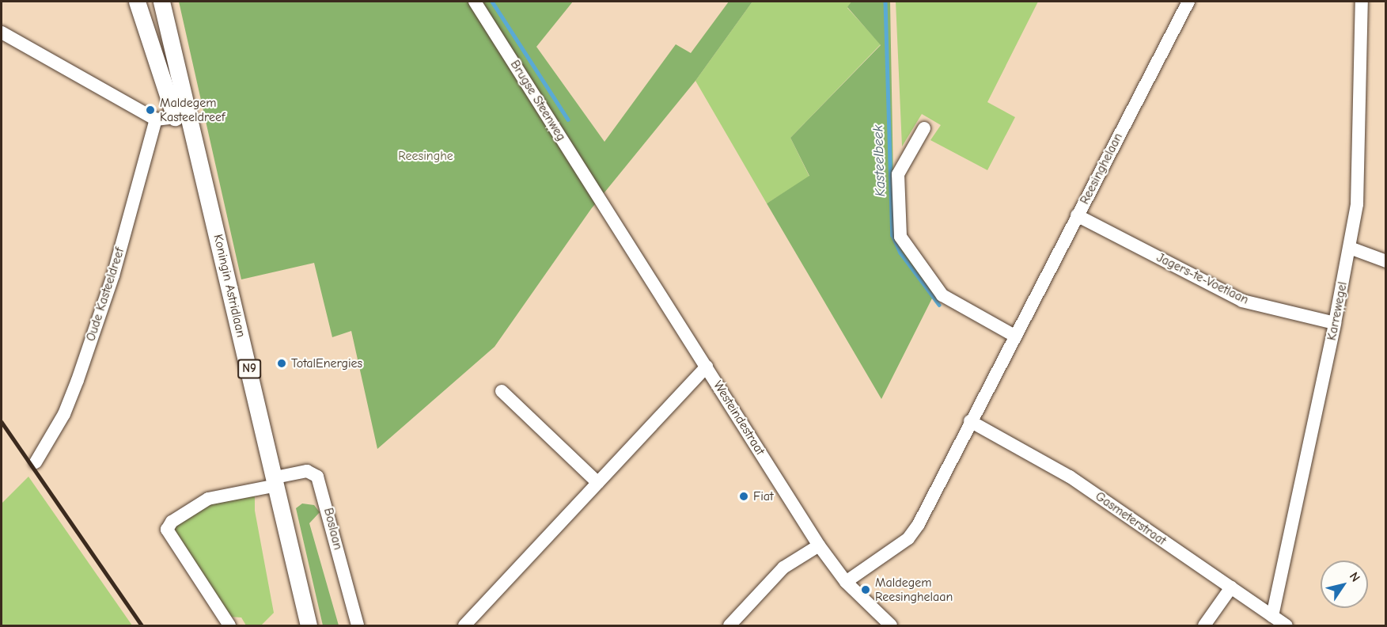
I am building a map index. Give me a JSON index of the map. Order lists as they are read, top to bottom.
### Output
{
  "streets": {
    "main road": ["Koningin Astridlaan", "N9"],
    "street": [
      "Brugse Steenweg",
      "Reesinghelaan",
      "Jagers-te-Voetlaan",
      "Oude Kasteeldreef",
      "Karrewegel",
      "Westeindestraat",
      "Gasmeterstraat",
      "Boslaan"
    ]
  },
  "crossings": [
    ["Brugse Steenweg", "Westeindestraat"],
    ["Reesinghelaan", "Jagers-te-Voetlaan"],
    ["Reesinghelaan", "Westeindestraat"],
    ["Reesinghelaan", "Gasmeterstraat"],
    ["Jagers-te-Voetlaan", "Karrewegel"],
    ["Koningin Astridlaan", "Boslaan"],
    ["Karrewegel", "Gasmeterstraat"]
  ],
  "water": ["Kasteelbeek"],
  "parks": ["Reesinghe"],
  "places": [
    "Maldegem Kasteeldreef",
    "TotalEnergies",
    "Fiat",
    "Maldegem Reesinghelaan"
  ],
  "north": "top right"
}
